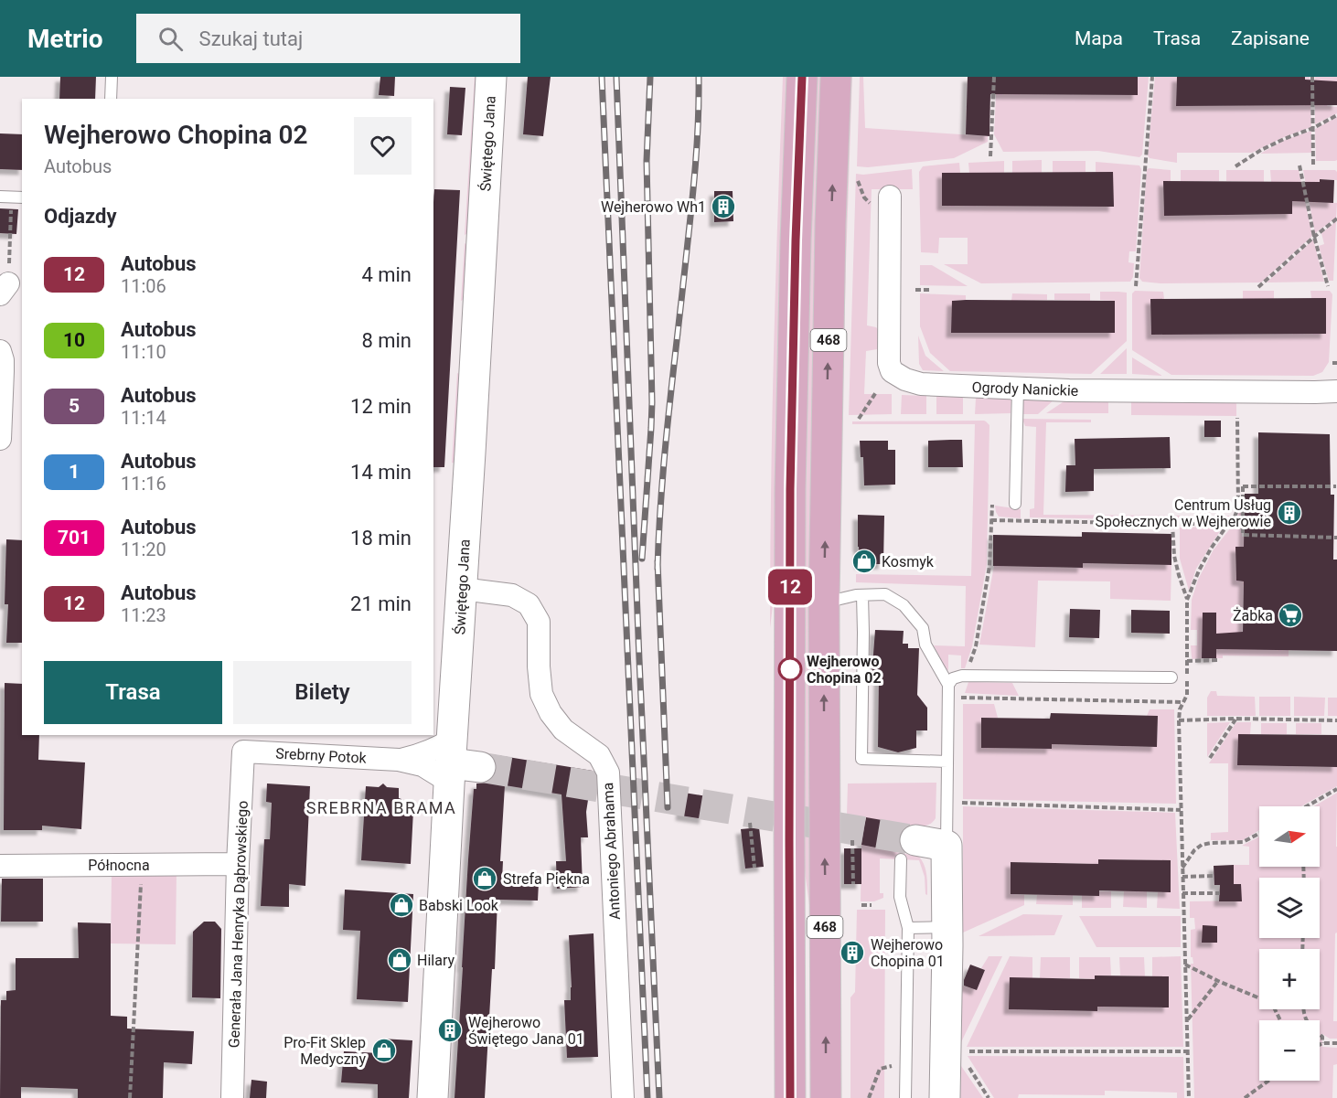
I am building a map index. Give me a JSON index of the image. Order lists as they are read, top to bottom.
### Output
{
  "streets": {
    "main road": ["468"],
    "street": [
      "Świętego Jana",
      "Ogrody Nanickie",
      "Srebrny Potok",
      "Antoniego Abrahama",
      "Północna",
      "Generała Jana Henryka Dąbrowskiego"
    ]
  },
  "crossings": [
    ["Świętego Jana", "Srebrny Potok"],
    ["Świętego Jana", "Antoniego Abrahama"],
    ["Srebrny Potok", "Generała Jana Henryka Dąbrowskiego"],
    ["Północna", "Generała Jana Henryka Dąbrowskiego"]
  ],
  "districts": ["SREBRNA BRAMA"],
  "places": {
    "building": [
      "Wejherowo Wh1",
      "Centrum Usług Społecznych w Wejherowie",
      "Wejherowo Chopina 01",
      "Wejherowo Świętego Jana 01"
    ],
    "shop": [
      "Kosmyk",
      "Strefa Piękna",
      "Babski Look",
      "Hilary",
      "Pro-Fit Sklep Medyczny"
    ],
    "supermarket": ["Żabka"],
    "other": ["Wejherowo Chopina 02"]
  },
  "lines": ["bus line 12"],
  "north": "right",
  "page": {
    "header": "Metrio",
    "search": "Szukaj tutaj",
    "nav": ["Mapa", "Trasa", "Zapisane"],
    "on_map": "12",
    "heading": [
      ["Wejherowo Chopina 02", "Autobus"],
      "Odjazdy"
    ],
    "list": [
      {
        "mark": "12",
        "name": "Autobus",
        "note": "11:06",
        "value": "4 min"
      },
      {
        "mark": "10",
        "name": "Autobus",
        "note": "11:10",
        "value": "8 min"
      },
      {
        "mark": "5",
        "name": "Autobus",
        "note": "11:14",
        "value": "12 min"
      },
      {
        "mark": "1",
        "name": "Autobus",
        "note": "11:16",
        "value": "14 min"
      },
      {
        "mark": "701",
        "name": "Autobus",
        "note": "11:20",
        "value": "18 min"
      },
      {
        "mark": "12",
        "name": "Autobus",
        "note": "11:23",
        "value": "21 min"
      }
    ],
    "buttons": ["Trasa", "Bilety"],
    "map_buttons": ["+", "−"]
  }
}
